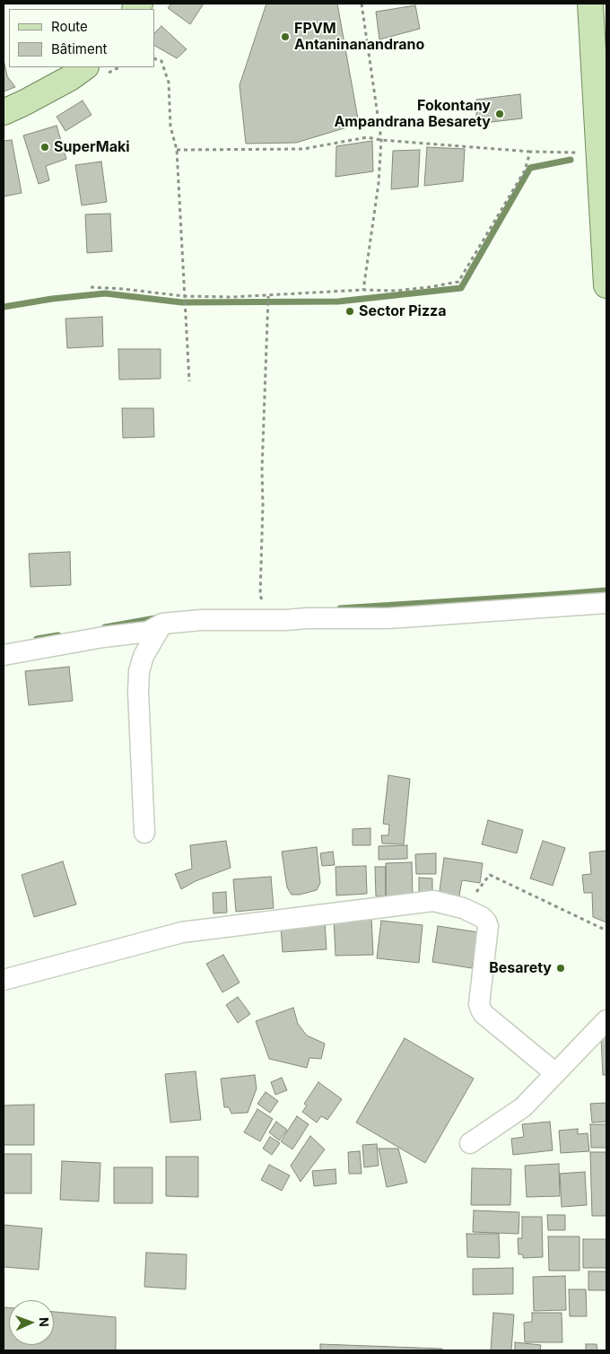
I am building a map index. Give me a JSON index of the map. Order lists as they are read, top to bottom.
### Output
{
  "places": [
    "FPVM Antaninanandrano",
    "Fokontany Ampandrana Besarety",
    "SuperMaki",
    "Sector Pizza",
    "Besarety"
  ],
  "legend": ["Route", "Bâtiment"],
  "north": "right"
}
